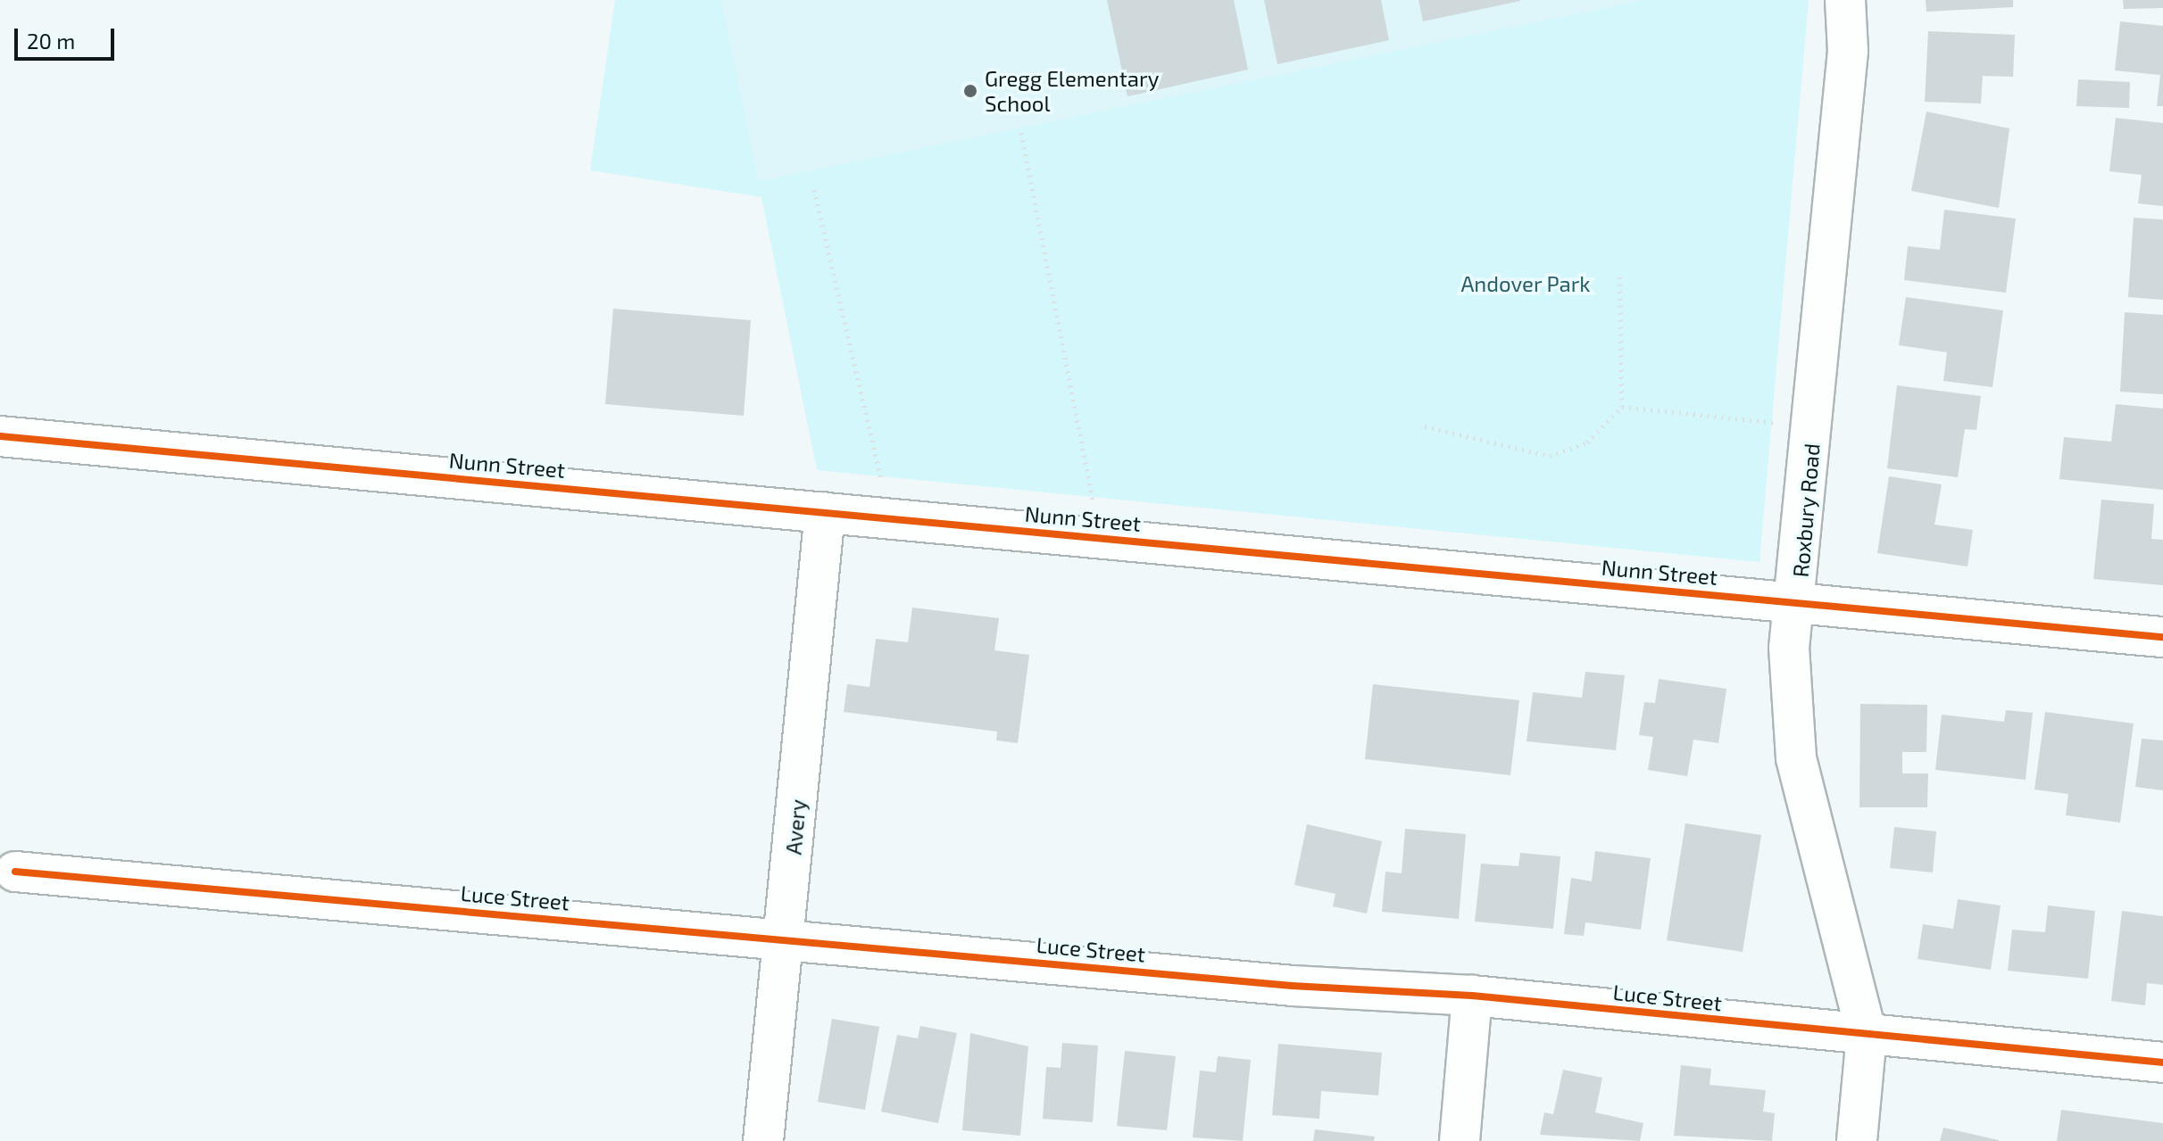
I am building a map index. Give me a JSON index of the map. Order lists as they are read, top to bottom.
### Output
{
  "streets": {
    "street": [
      "Nunn Street",
      "Roxbury Road",
      "Avery",
      "Luce Street"
    ]
  },
  "crossings": [
    ["Nunn Street", "Roxbury Road"],
    ["Nunn Street", "Avery"],
    ["Roxbury Road", "Luce Street"],
    ["Avery", "Luce Street"]
  ],
  "parks": ["Andover Park"],
  "places": ["Gregg Elementary School"],
  "scale_bar": "20 m"
}
